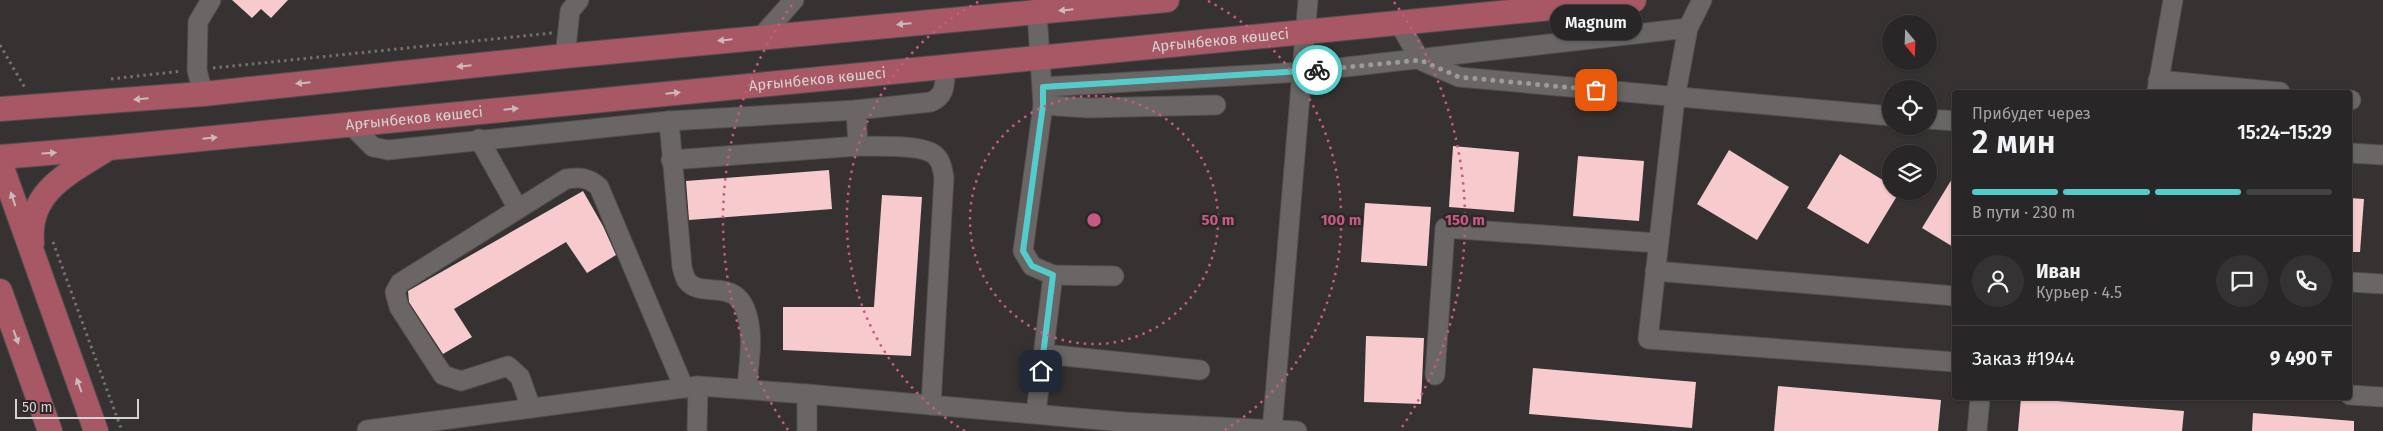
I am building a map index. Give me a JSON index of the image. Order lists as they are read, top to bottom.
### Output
{
  "streets": {
    "main road": ["Арғынбеков көшесі"]
  },
  "places": ["Magnum"],
  "scale_bar": "50 m",
  "north": "bottom",
  "page": {
    "bubble": "Magnum",
    "heading": ["2 мин", "Прибудет через", "15:24–15:29"],
    "panel": [
      "Иван",
      "Курьер · 4.5",
      "Заказ #1944",
      "9 490 ₸"
    ],
    "bar": "В пути · 230 m",
    "scale": "50 m"
  },
  "rings": ["50 m", "100 m", "150 m"]
}
